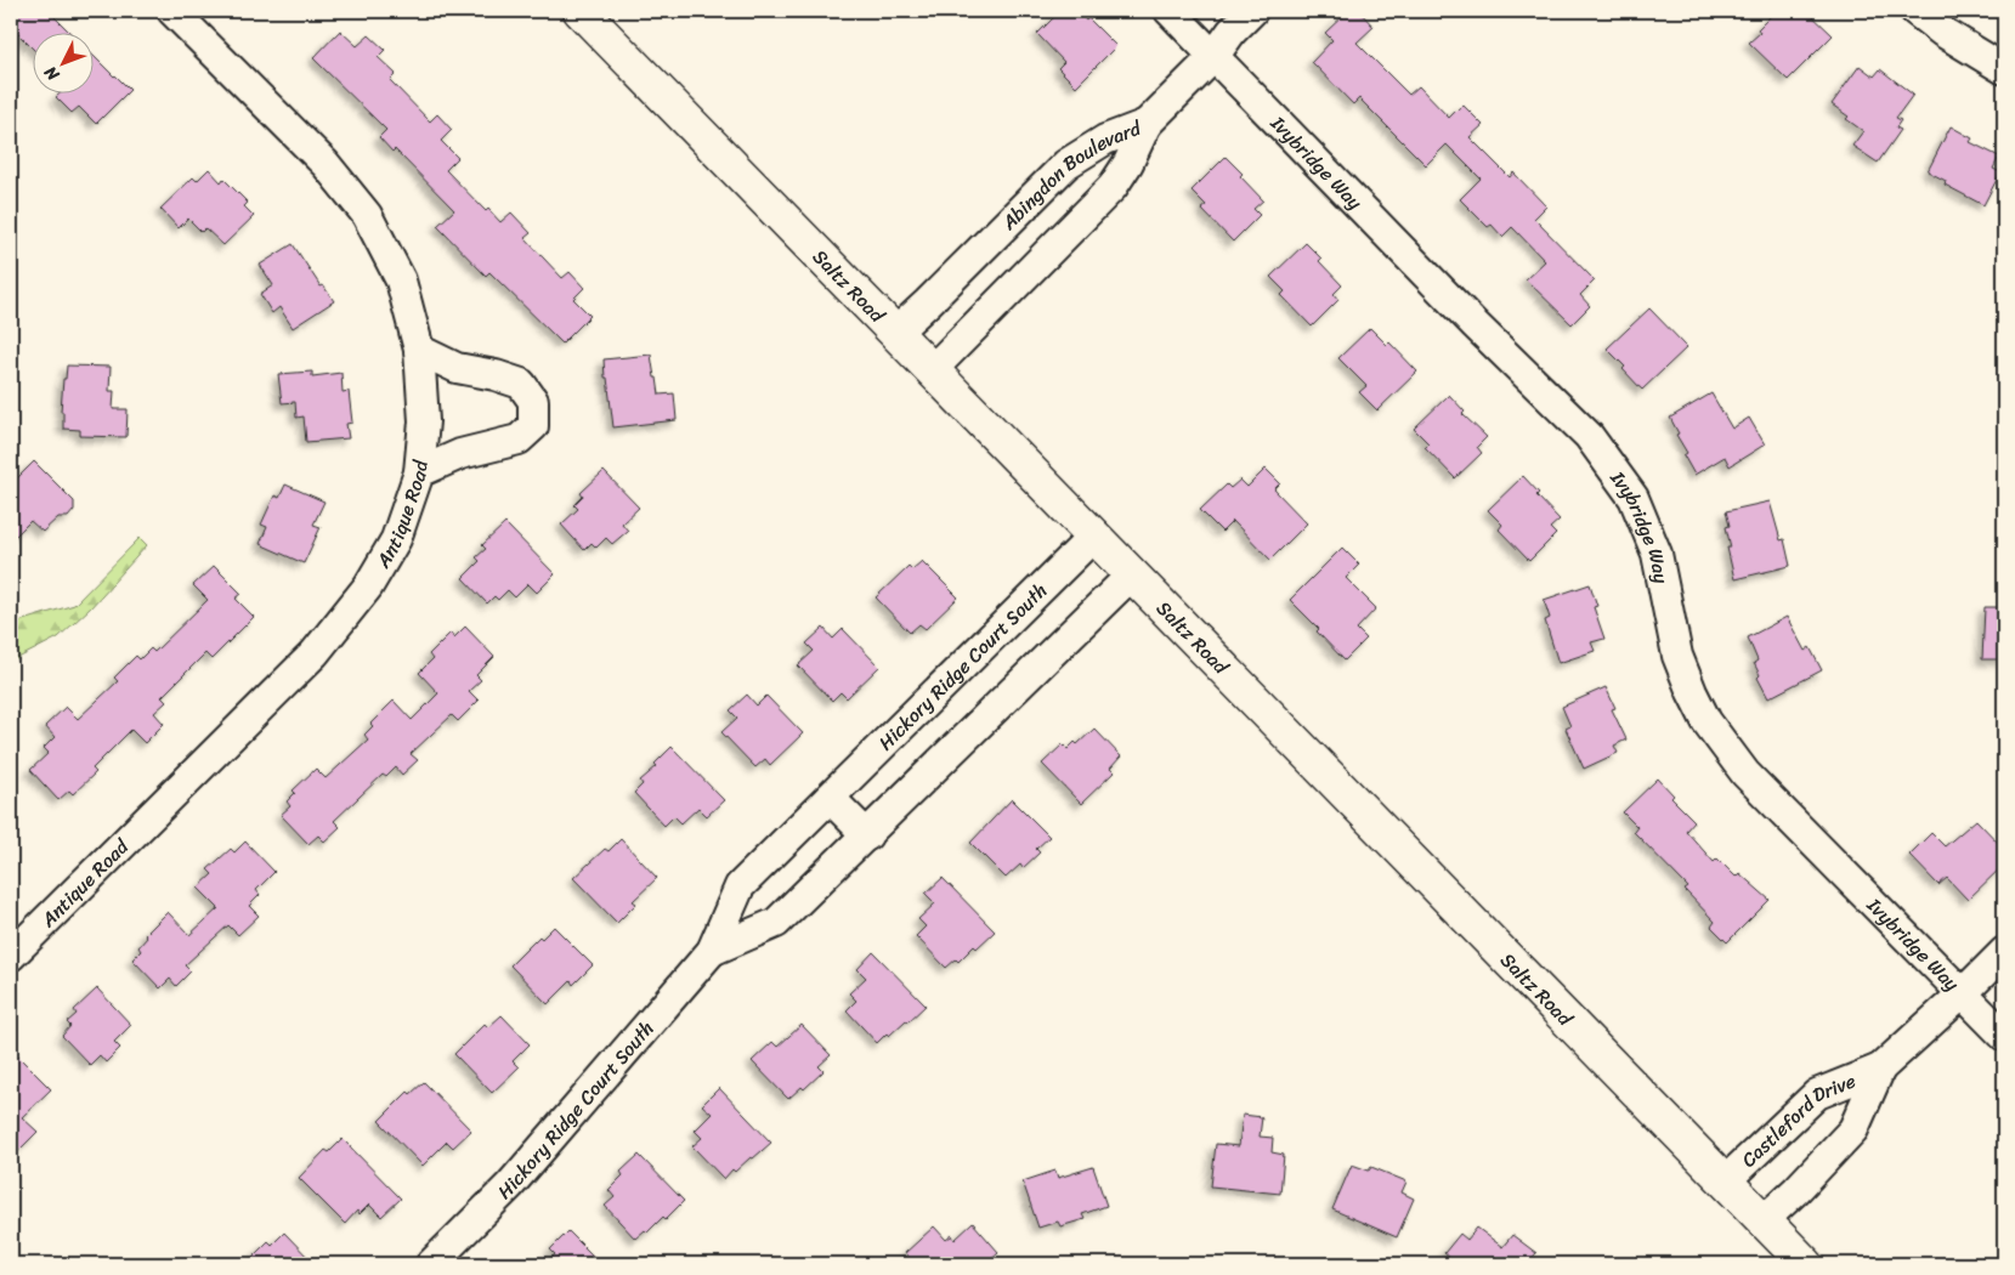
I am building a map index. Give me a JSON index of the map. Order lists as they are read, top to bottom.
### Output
{
  "streets": {
    "street": [
      "Ivybridge Way",
      "Abingdon Boulevard",
      "Saltz Road",
      "Antique Road",
      "Hickory Ridge Court South",
      "Castleford Drive"
    ]
  },
  "crossings": [
    ["Ivybridge Way", "Castleford Drive"],
    ["Abingdon Boulevard", "Saltz Road"],
    ["Saltz Road", "Hickory Ridge Court South"],
    ["Saltz Road", "Castleford Drive"]
  ],
  "north": "bottom left"
}
